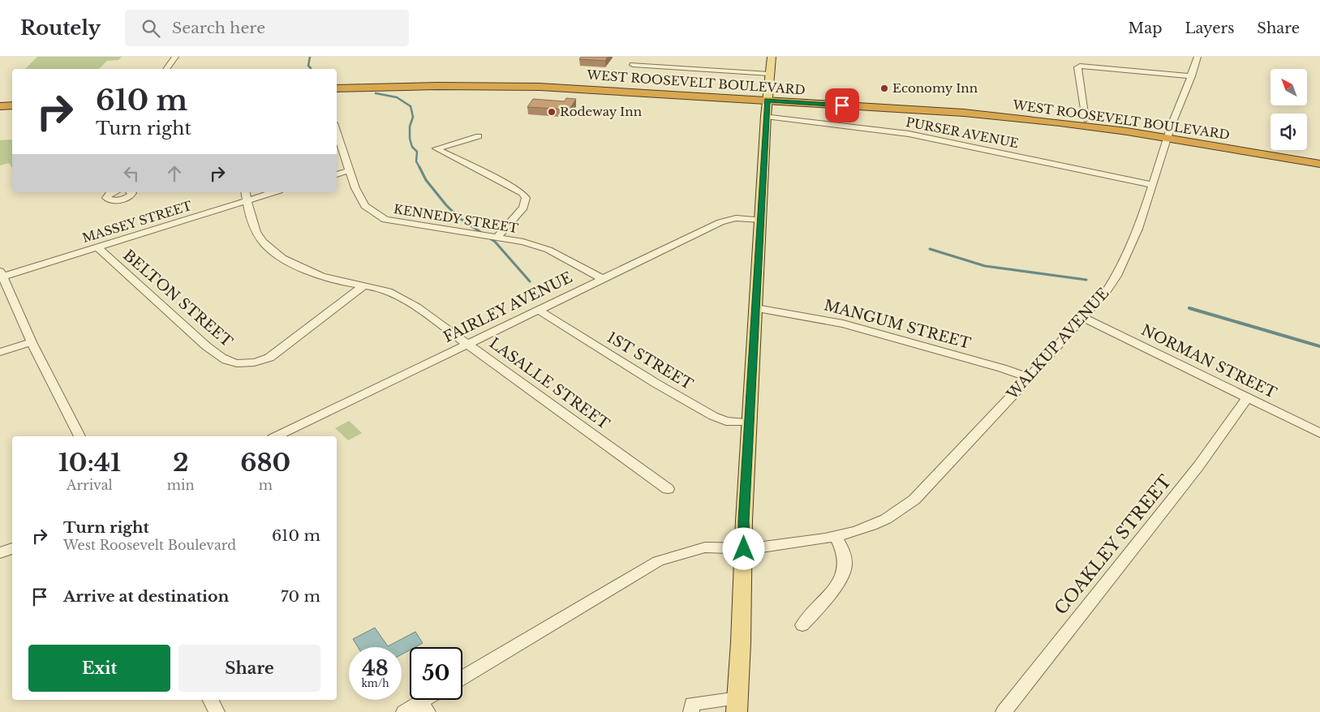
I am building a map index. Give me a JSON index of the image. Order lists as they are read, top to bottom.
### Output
{
  "streets": {
    "highway": ["WEST ROOSEVELT BOULEVARD"],
    "street": [
      "PURSER AVENUE",
      "KENNEDY STREET",
      "MASSEY STREET",
      "BELTON STREET",
      "FAIRLEY AVENUE",
      "MANGUM STREET",
      "WALKUP AVENUE",
      "1ST STREET",
      "NORMAN STREET",
      "LASALLE STREET",
      "COAKLEY STREET"
    ]
  },
  "crossings": [
    ["WEST ROOSEVELT BOULEVARD", "WALKUP AVENUE"],
    ["PURSER AVENUE", "WALKUP AVENUE"],
    ["KENNEDY STREET", "FAIRLEY AVENUE"],
    ["MASSEY STREET", "BELTON STREET"],
    ["MASSEY STREET", "LASALLE STREET"],
    ["BELTON STREET", "LASALLE STREET"],
    ["FAIRLEY AVENUE", "1ST STREET"],
    ["FAIRLEY AVENUE", "LASALLE STREET"],
    ["MANGUM STREET", "WALKUP AVENUE"],
    ["WALKUP AVENUE", "NORMAN STREET"],
    ["NORMAN STREET", "COAKLEY STREET"]
  ],
  "places": ["Economy Inn", "Rodeway Inn"],
  "north": "top left",
  "page": {
    "header": "Routely",
    "search": "Search here",
    "nav": ["Map", "Layers", "Share"],
    "turn": ["610 m", "Turn right"],
    "eta": [
      "10:41",
      "Arrival",
      "2",
      "min",
      "680",
      "m"
    ],
    "list": [
      {
        "name": "Turn right",
        "note": "West Roosevelt Boulevard",
        "value": "610 m"
      },
      {
        "name": "Arrive at destination",
        "value": "70 m"
      }
    ],
    "buttons": ["Exit", "Share"],
    "speed": "48 km/h",
    "limit": "50"
  }
}
